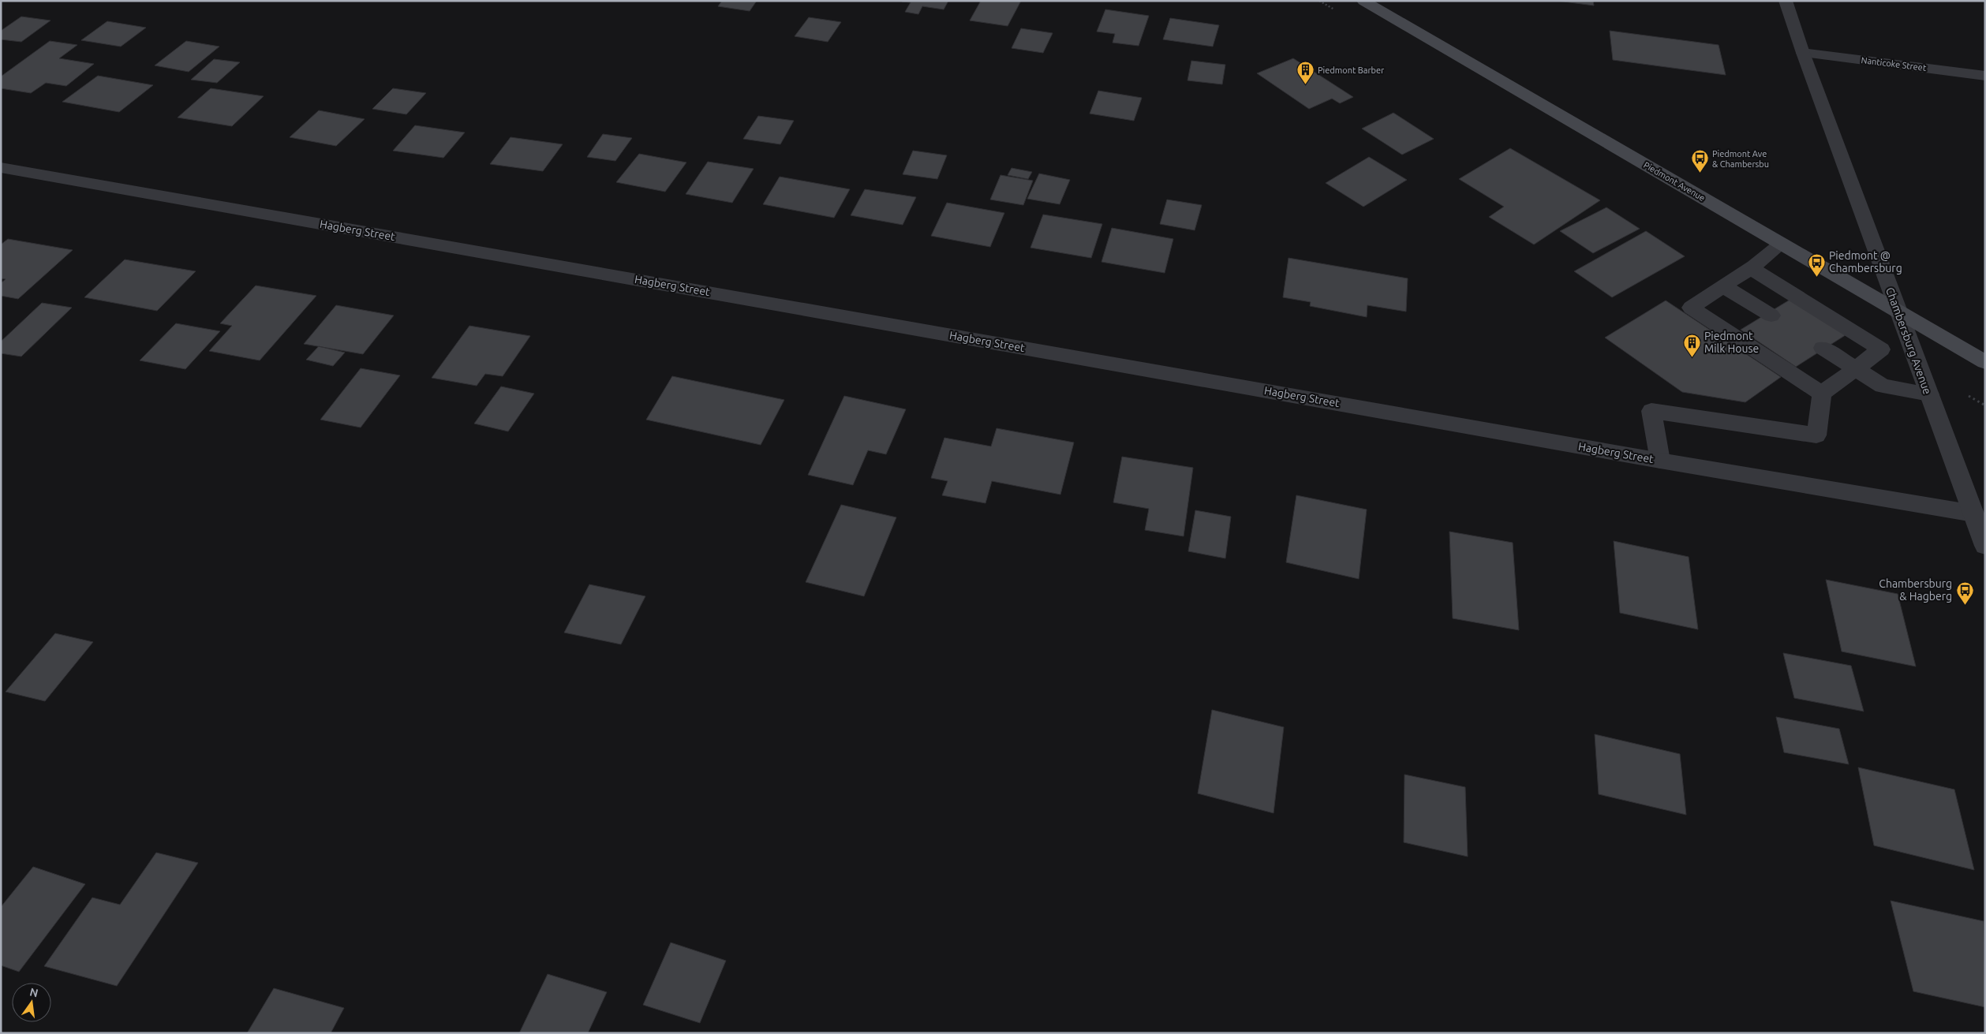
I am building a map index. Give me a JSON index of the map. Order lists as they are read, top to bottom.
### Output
{
  "streets": {
    "main road": ["Piedmont Avenue"],
    "street": ["Nanticoke Street", "Hagberg Street", "Chambersburg Avenue"]
  },
  "crossings": [
    ["Nanticoke Street", "Chambersburg Avenue"],
    ["Piedmont Avenue", "Chambersburg Avenue"],
    ["Hagberg Street", "Chambersburg Avenue"]
  ],
  "places": {
    "building": ["Piedmont Barber", "Piedmont Milk House"],
    "bus stop": ["Piedmont Ave & Chambersbu", "Piedmont @ Chambersburg", "Chambersburg & Hagberg"]
  },
  "north": "top"
}
